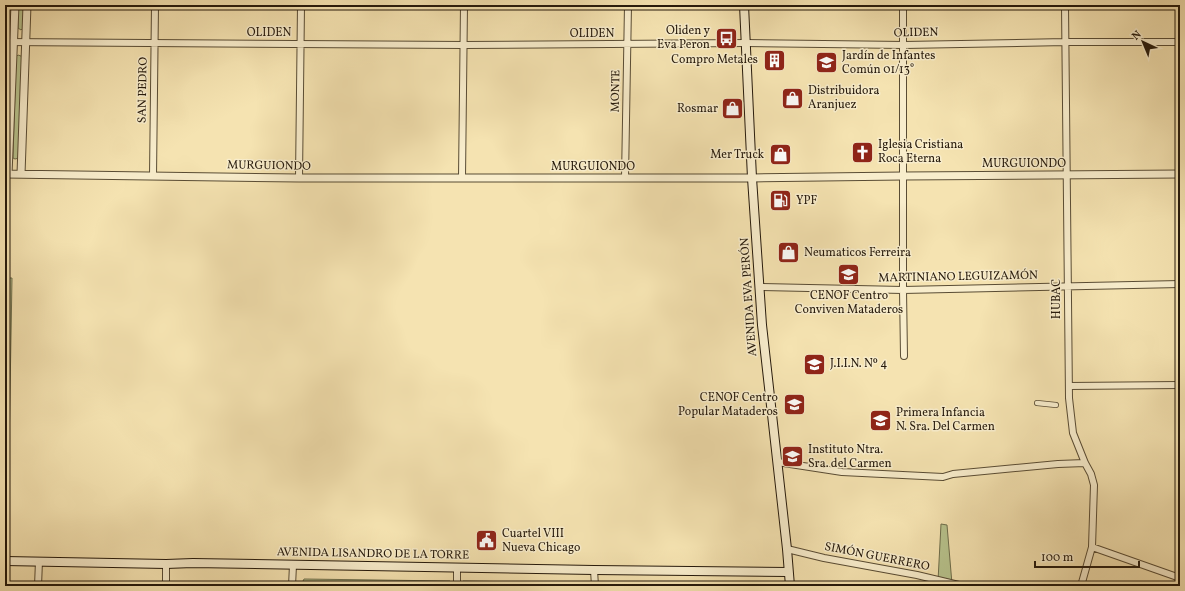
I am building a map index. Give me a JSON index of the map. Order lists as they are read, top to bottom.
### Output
{
  "streets": {
    "main road": ["AVENIDA EVA PERÓN", "AVENIDA LISANDRO DE LA TORRE"],
    "street": [
      "OLIDEN",
      "SAN PEDRO",
      "MONTE",
      "MURGUIONDO",
      "MARTINIANO LEGUIZAMÓN",
      "HUBAC",
      "SIMÓN GUERRERO"
    ]
  },
  "crossings": [
    ["OLIDEN", "SAN PEDRO"],
    ["OLIDEN", "MONTE"],
    ["OLIDEN", "AVENIDA EVA PERÓN"],
    ["OLIDEN", "HUBAC"],
    ["SAN PEDRO", "MURGUIONDO"],
    ["MONTE", "MURGUIONDO"],
    ["MURGUIONDO", "AVENIDA EVA PERÓN"],
    ["MURGUIONDO", "HUBAC"],
    ["MARTINIANO LEGUIZAMÓN", "AVENIDA EVA PERÓN"],
    ["MARTINIANO LEGUIZAMÓN", "HUBAC"],
    ["AVENIDA EVA PERÓN", "AVENIDA LISANDRO DE LA TORRE"],
    ["AVENIDA EVA PERÓN", "SIMÓN GUERRERO"]
  ],
  "places": {
    "bus stop": ["Oliden y Eva Peron"],
    "building": ["Compro Metales"],
    "school or university": [
      "Jardín de Infantes Común 01/13°",
      "CENOF Centro Conviven Mataderos",
      "J.I.I.N. Nº 4",
      "CENOF Centro Popular Mataderos",
      "Primera Infancia N. Sra. Del Carmen",
      "Instituto Ntra. Sra. del Carmen"
    ],
    "shop": [
      "Distribuidora Aranjuez",
      "Rosmar",
      "Mer Truck",
      "Neumaticos Ferreira"
    ],
    "church": ["Iglesia Cristiana Roca Eterna"],
    "fuel station": ["YPF"],
    "public building": ["Cuartel VIII Nueva Chicago"]
  },
  "scale_bar": "100 m",
  "north": "top left"
}
